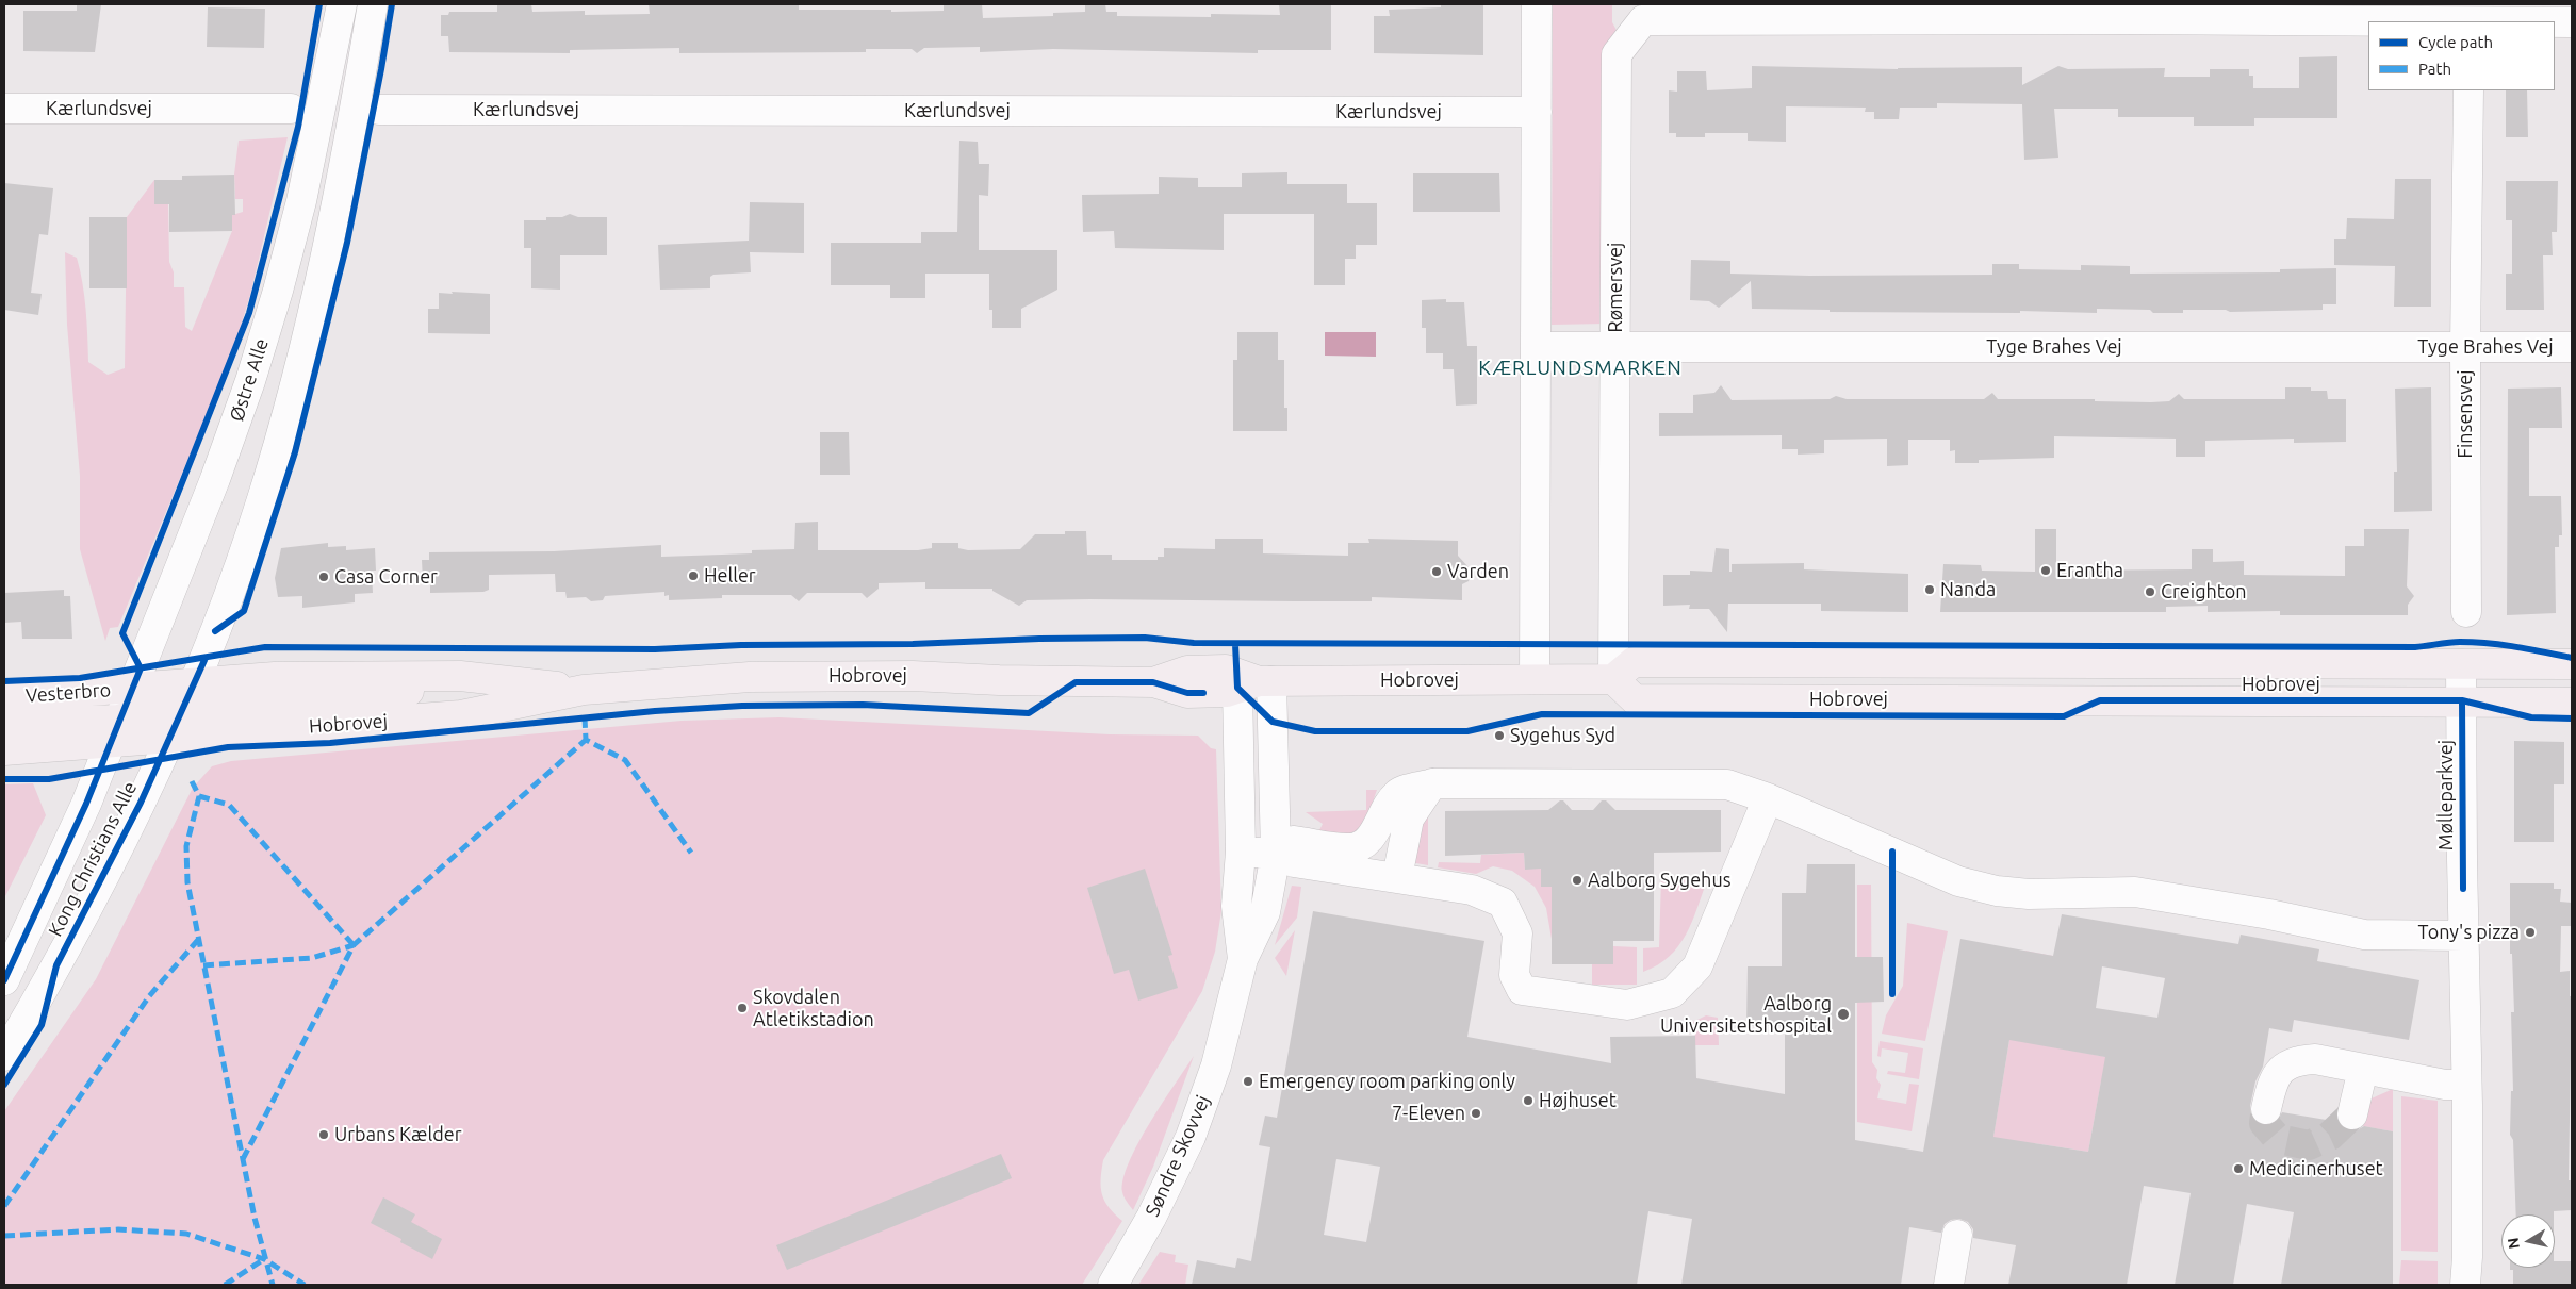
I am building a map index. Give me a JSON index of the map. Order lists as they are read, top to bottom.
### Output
{
  "streets": {
    "main road": ["Hobrovej", "Vesterbro"],
    "street": [
      "Kærlundsvej",
      "Rømersvej",
      "Tyge Brahes Vej",
      "Østre Alle",
      "Finsensvej",
      "Mølleparkvej",
      "Kong Christians Alle",
      "Søndre Skovvej"
    ]
  },
  "crossings": [
    ["Rømersvej", "Tyge Brahes Vej"],
    ["Rømersvej", "Hobrovej"],
    ["Tyge Brahes Vej", "Finsensvej"],
    ["Østre Alle", "Hobrovej"],
    ["Østre Alle", "Vesterbro"],
    ["Østre Alle", "Kong Christians Alle"],
    ["Hobrovej", "Vesterbro"],
    ["Hobrovej", "Mølleparkvej"],
    ["Hobrovej", "Kong Christians Alle"],
    ["Hobrovej", "Søndre Skovvej"]
  ],
  "districts": ["KÆRLUNDSMARKEN"],
  "places": [
    "Erantha",
    "Varden",
    "Heller",
    "Casa Corner",
    "Nanda",
    "Creighton",
    "Sygehus Syd",
    "Aalborg Sygehus",
    "Tony's pizza",
    "Skovdalen Atletikstadion",
    "Aalborg Universitetshospital",
    "Emergency room parking only",
    "Højhuset",
    "7-Eleven",
    "Urbans Kælder",
    "Medicinerhuset"
  ],
  "legend": ["Cycle path", "Path"],
  "north": "left"
}
